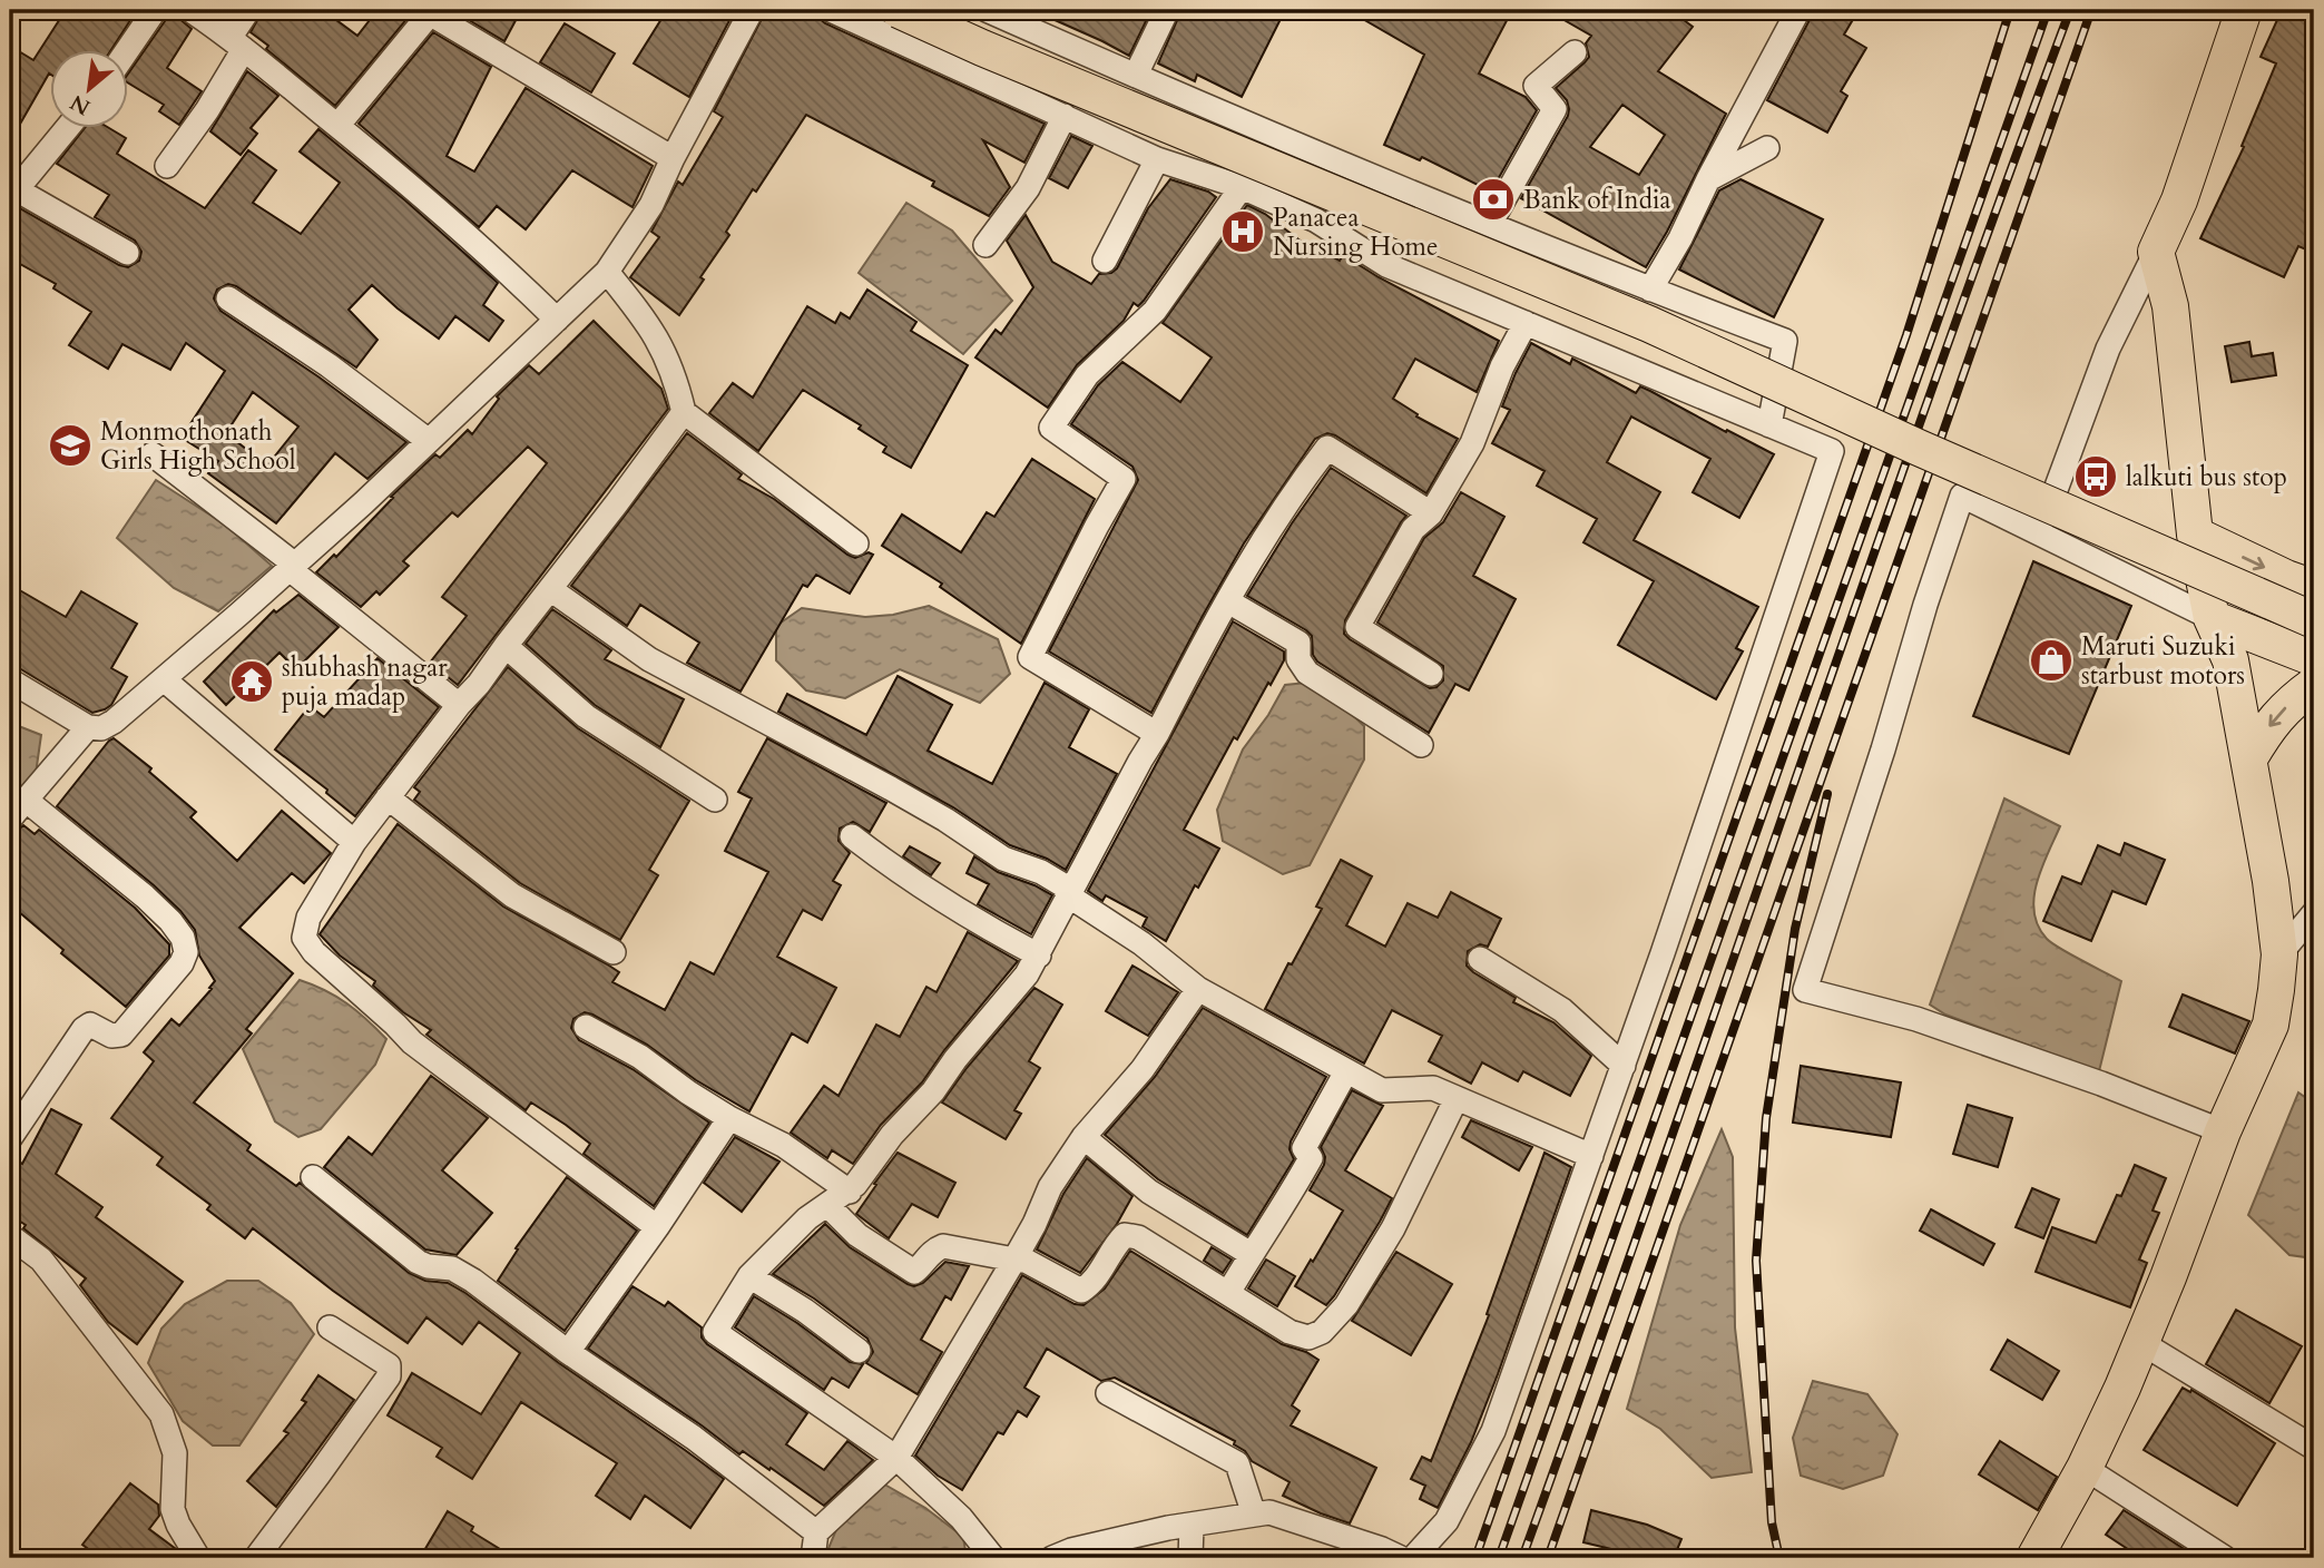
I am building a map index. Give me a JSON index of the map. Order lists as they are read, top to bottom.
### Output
{
  "places": {
    "bank": ["Bank of India"],
    "hospital": ["Panacea Nursing Home"],
    "school or university": ["Monmothonath Girls High School"],
    "bus stop": ["lalkuti bus stop"],
    "shop": ["Maruti Suzuki starbust motors"],
    "temple": ["shubhash nagar puja madap"]
  },
  "north": "bottom left"
}
